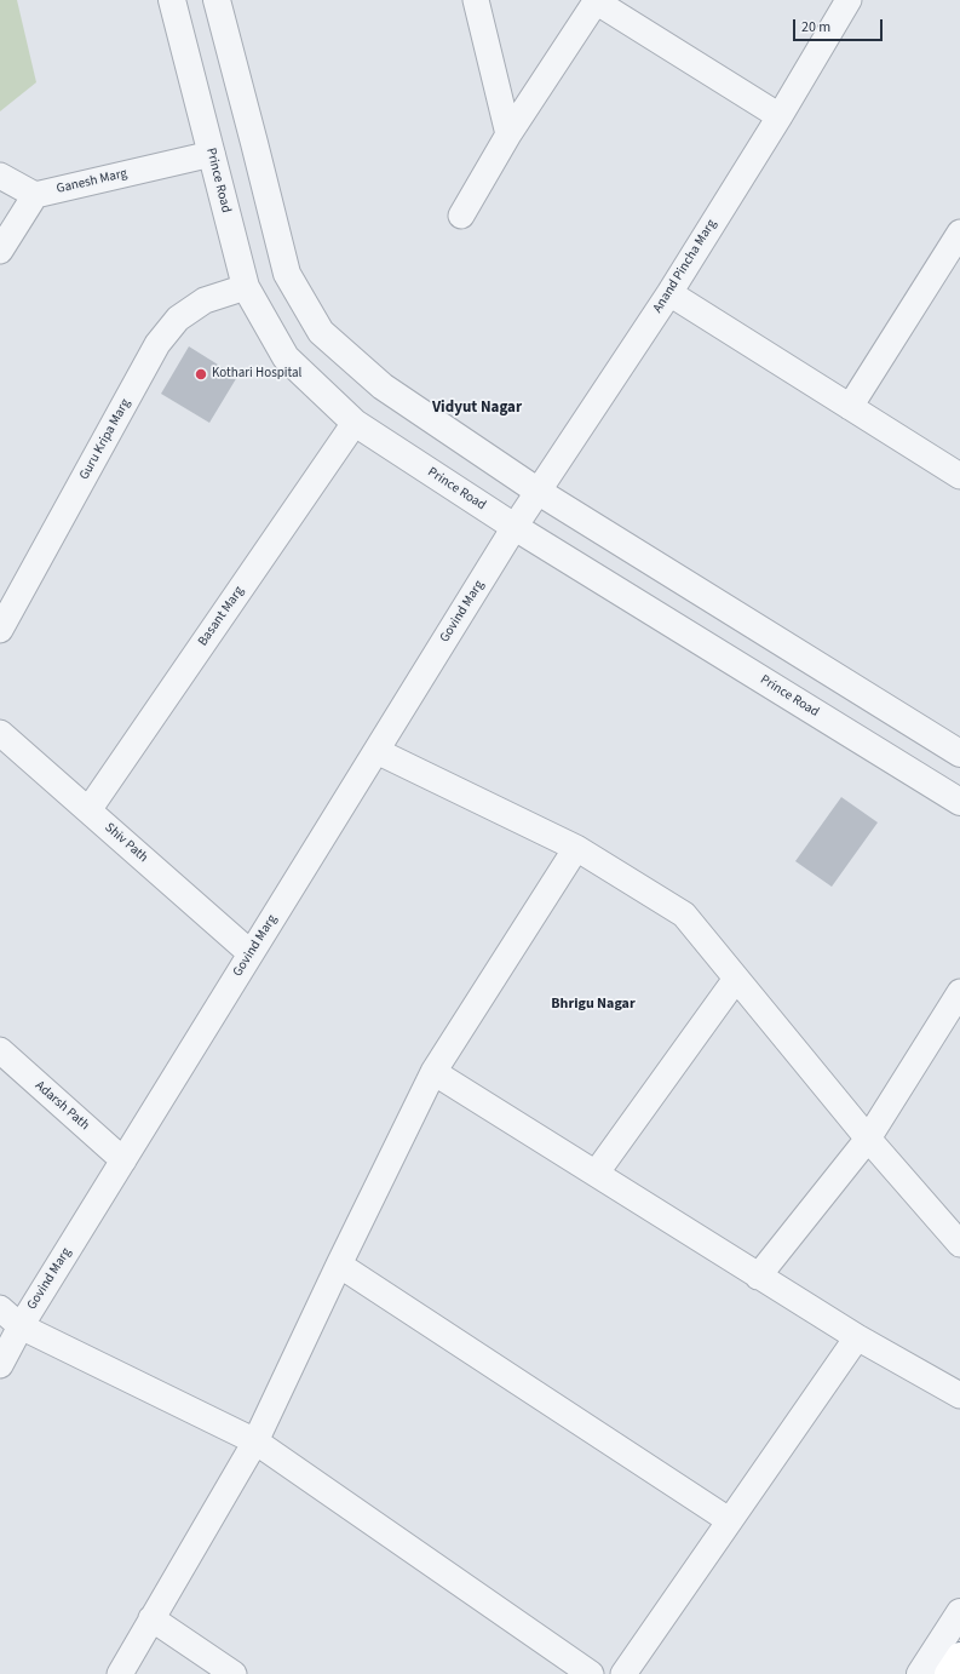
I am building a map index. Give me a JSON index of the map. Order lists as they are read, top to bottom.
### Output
{
  "streets": {
    "street": [
      "Prince Road",
      "Ganesh Marg",
      "Anand Pincha Marg",
      "Guru Kripa Marg",
      "Govind Marg",
      "Basant Marg",
      "Shiv Path",
      "Adarsh Path"
    ]
  },
  "crossings": [
    ["Prince Road", "Ganesh Marg"],
    ["Prince Road", "Anand Pincha Marg"],
    ["Prince Road", "Guru Kripa Marg"],
    ["Prince Road", "Govind Marg"],
    ["Prince Road", "Basant Marg"],
    ["Anand Pincha Marg", "Govind Marg"],
    ["Govind Marg", "Shiv Path"],
    ["Govind Marg", "Adarsh Path"],
    ["Basant Marg", "Shiv Path"]
  ],
  "districts": ["Vidyut Nagar", "Bhrigu Nagar"],
  "places": ["Kothari Hospital"],
  "scale_bar": "20 m"
}
